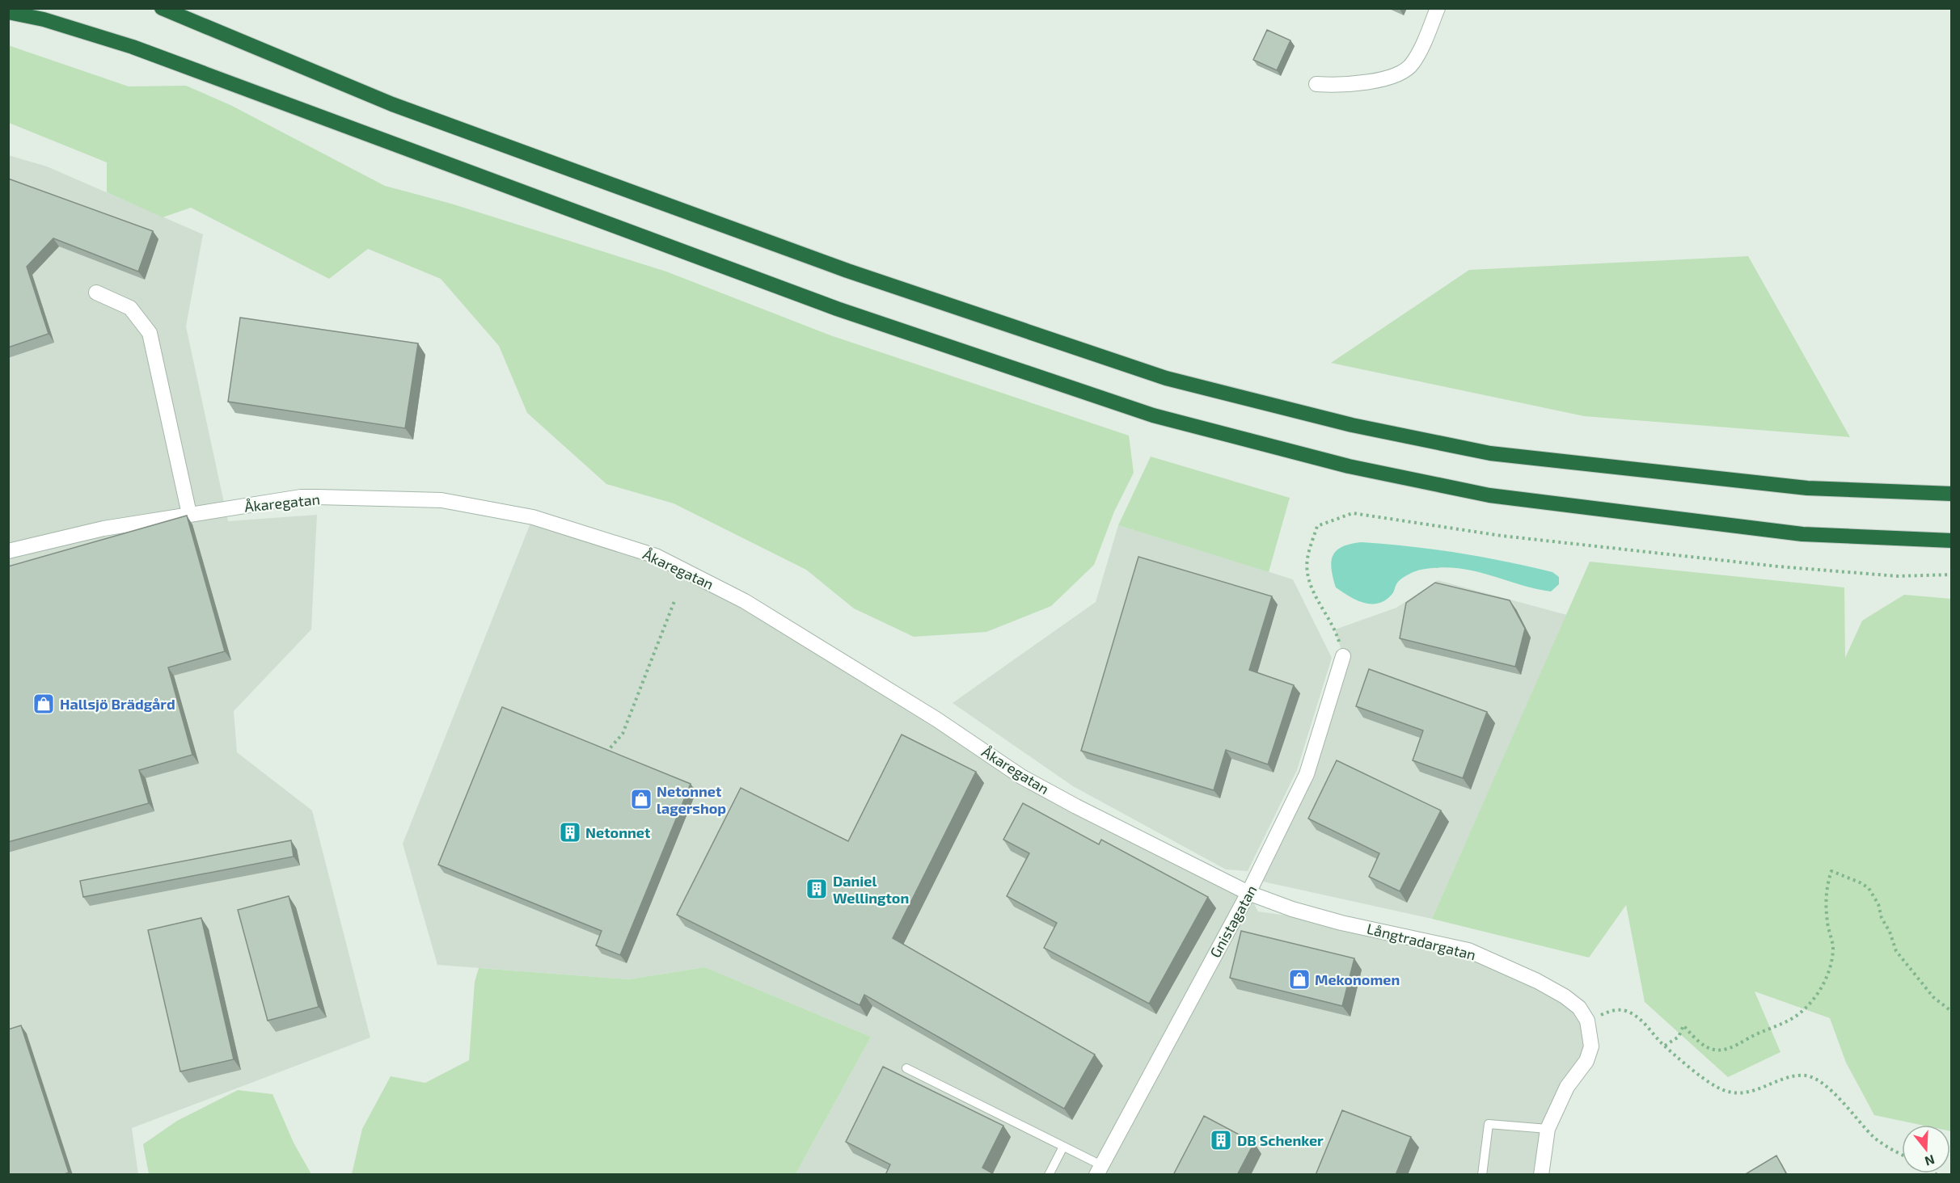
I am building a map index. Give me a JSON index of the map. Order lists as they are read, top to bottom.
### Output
{
  "streets": {
    "street": ["Åkaregatan", "Gnistagatan", "Långtradargatan"]
  },
  "crossings": [
    ["Åkaregatan", "Gnistagatan"],
    ["Åkaregatan", "Långtradargatan"],
    ["Gnistagatan", "Långtradargatan"]
  ],
  "places": {
    "shop": ["Hallsjö Brädgård", "Netonnet lagershop", "Mekonomen"],
    "building": ["Netonnet", "Daniel Wellington", "DB Schenker"]
  },
  "north": "bottom"
}
